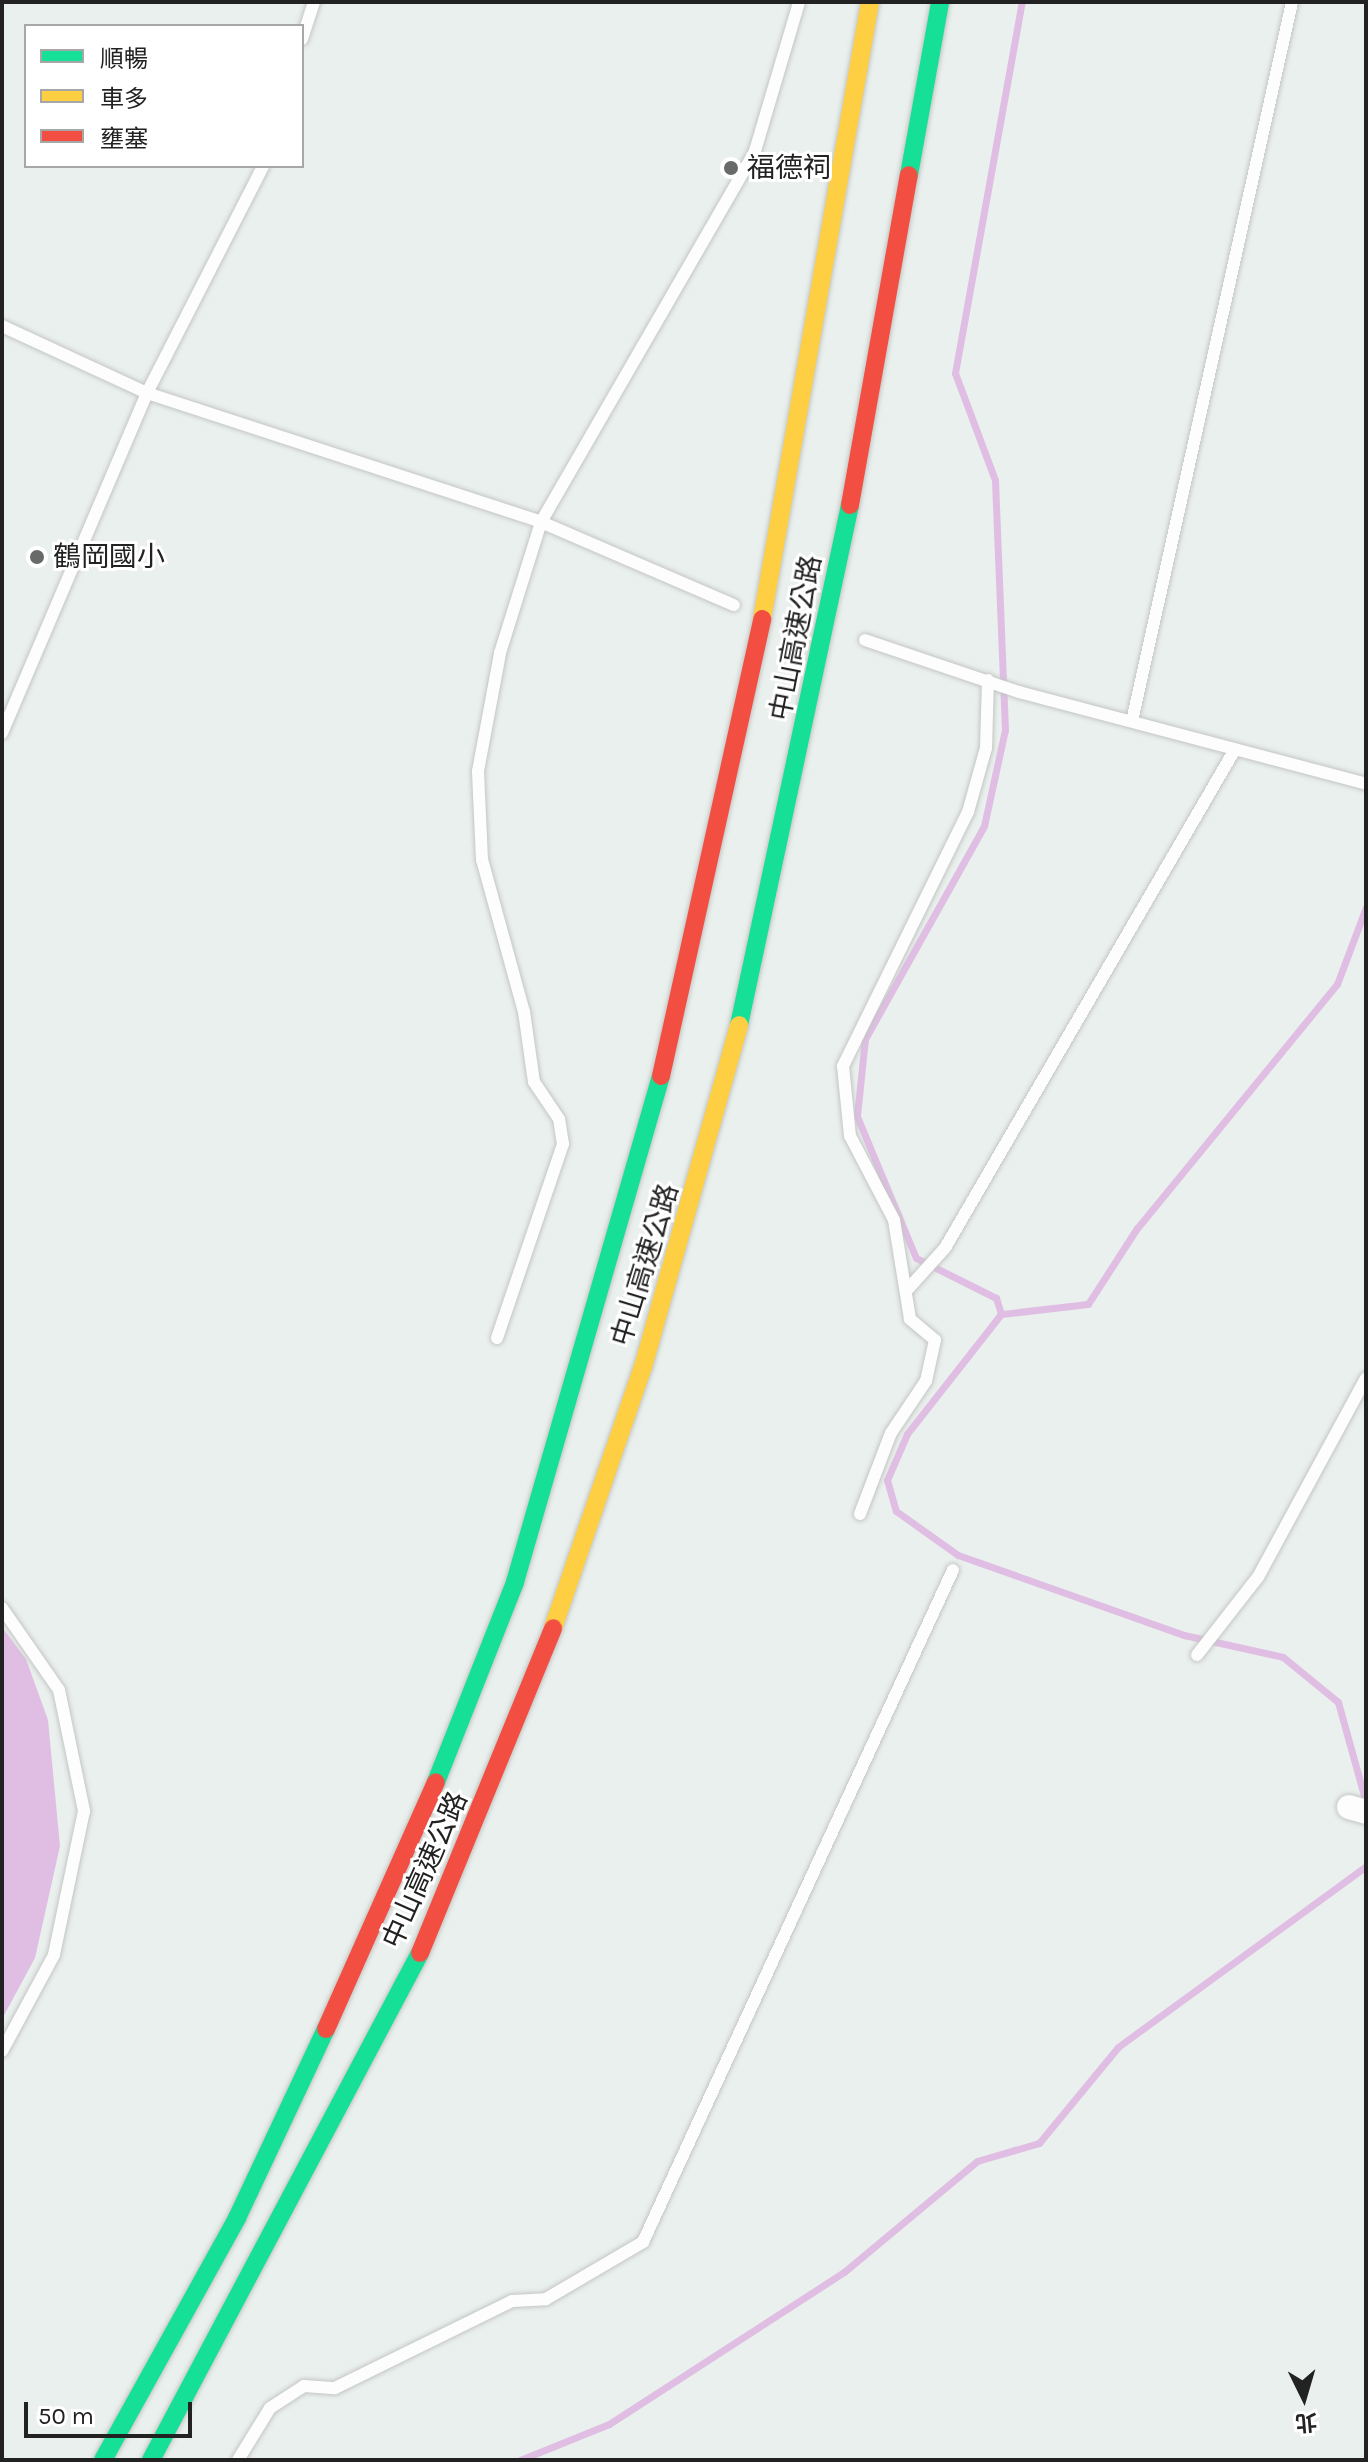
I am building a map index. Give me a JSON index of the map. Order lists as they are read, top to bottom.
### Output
{
  "streets": {
    "highway": ["中山高速公路"]
  },
  "places": ["福德祠", "鶴岡國小"],
  "legend": ["順暢", "車多", "壅塞"],
  "scale_bar": "50 m",
  "north": "bottom"
}
